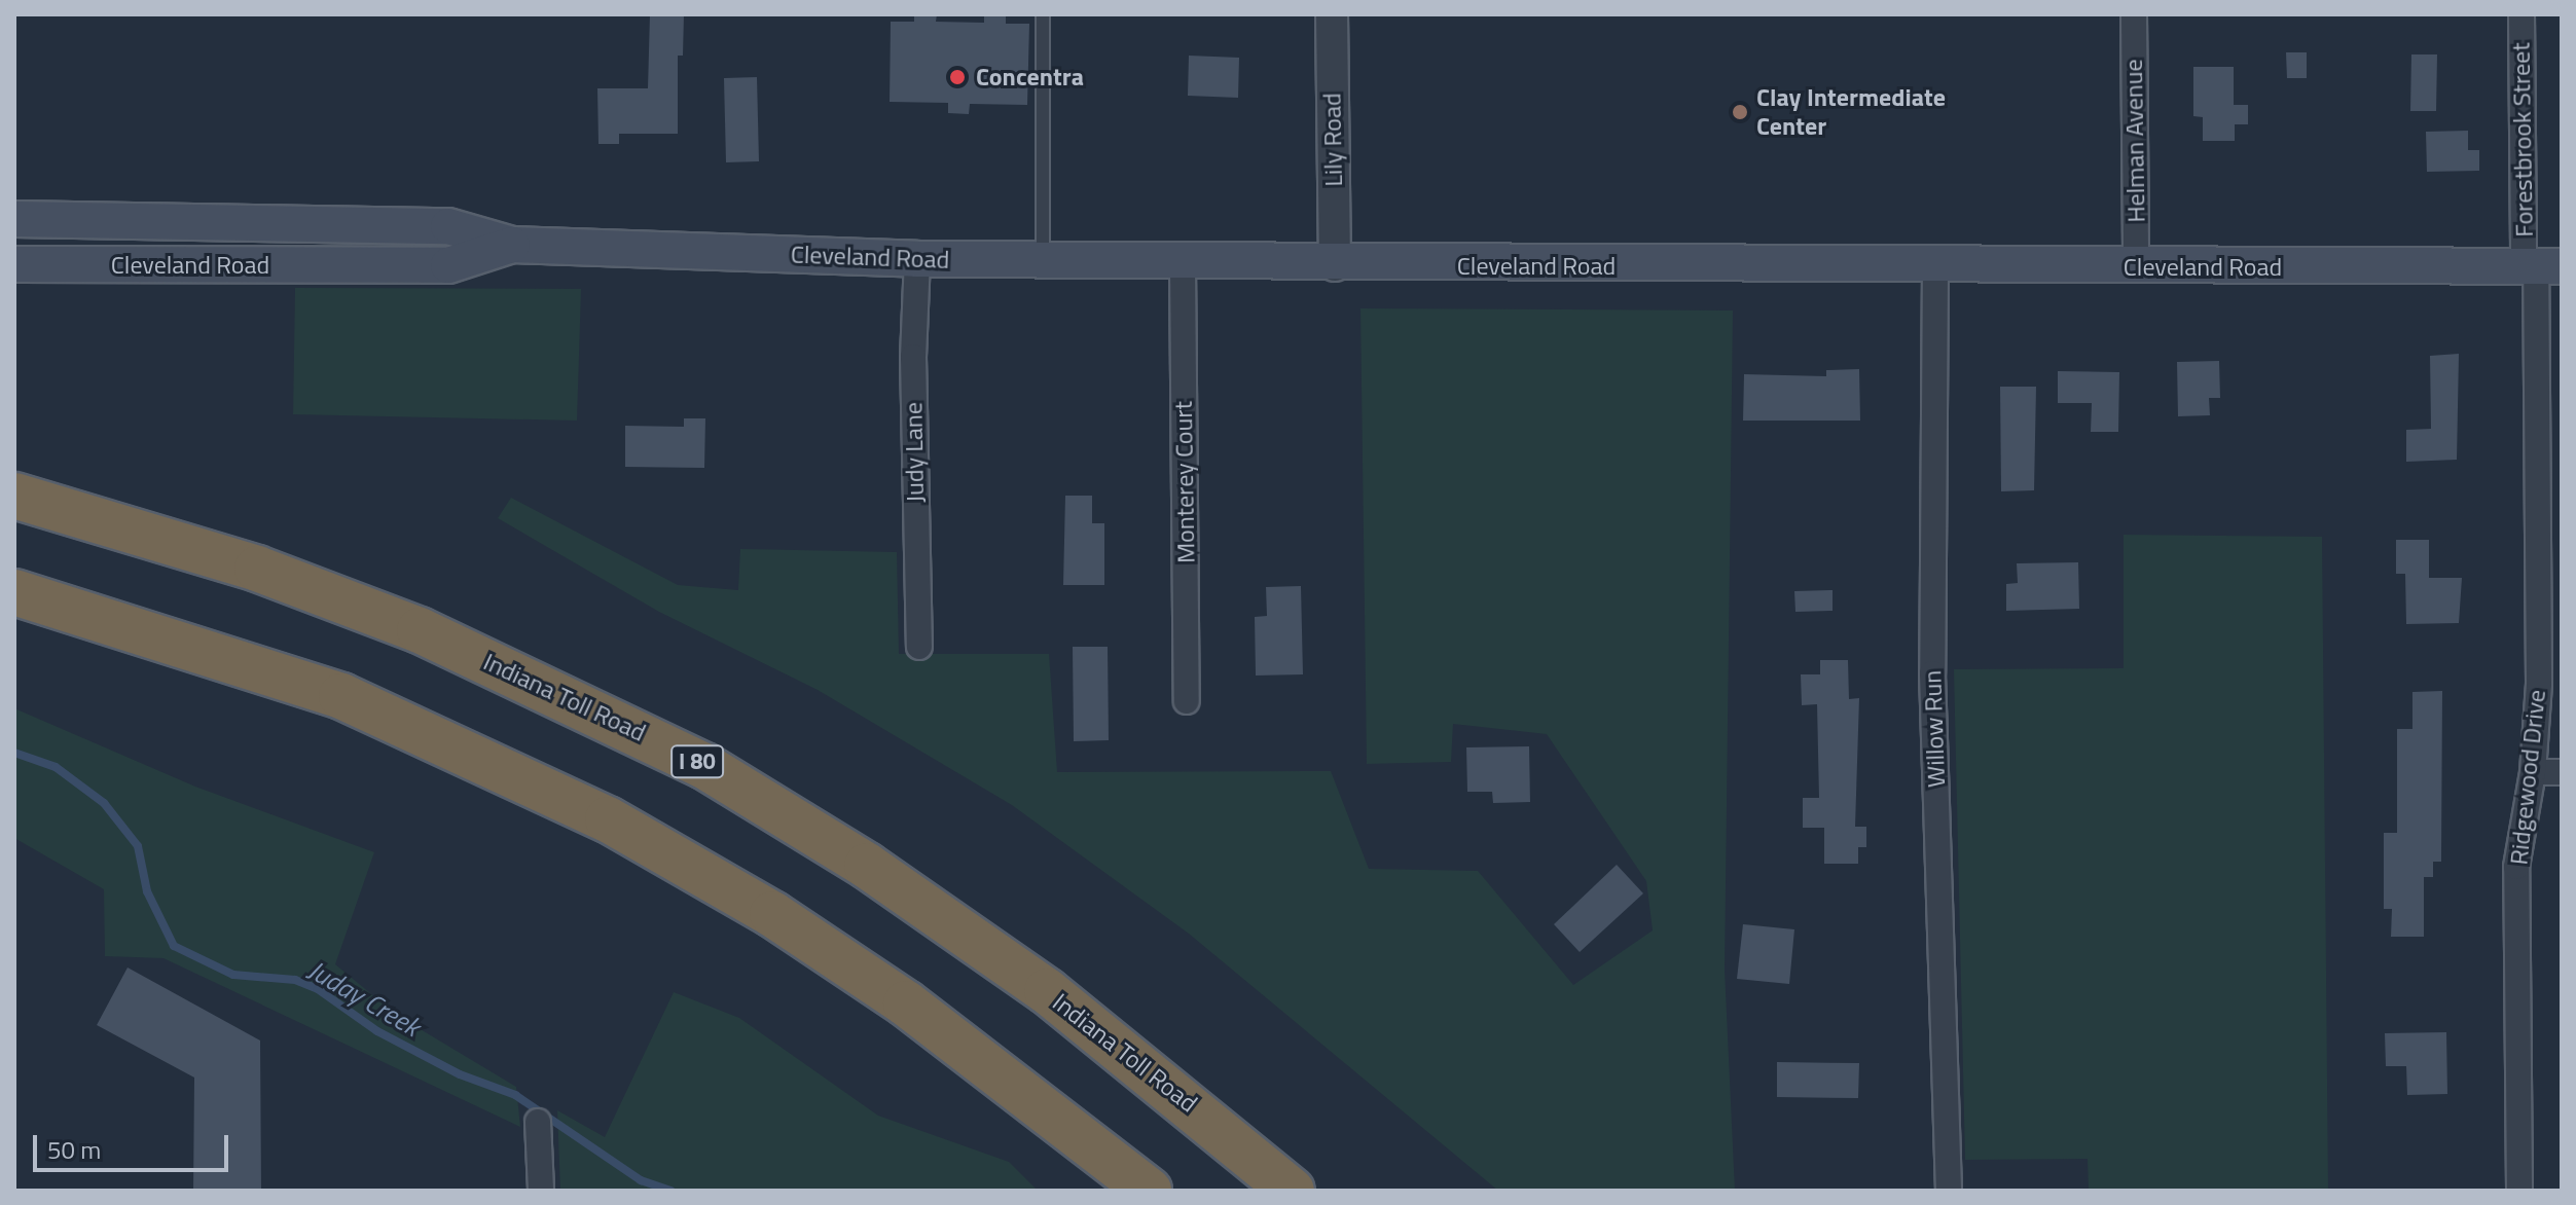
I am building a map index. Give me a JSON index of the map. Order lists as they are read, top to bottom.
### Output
{
  "streets": {
    "highway": ["Indiana Toll Road", "I 80"],
    "main road": ["Cleveland Road"],
    "street": [
      "Lily Road",
      "Forestbrook Street",
      "Helman Avenue",
      "Judy Lane",
      "Monterey Court",
      "Willow Run",
      "Ridgewood Drive"
    ]
  },
  "crossings": [
    ["Lily Road", "Cleveland Road"],
    ["Forestbrook Street", "Cleveland Road"],
    ["Forestbrook Street", "Ridgewood Drive"],
    ["Helman Avenue", "Cleveland Road"],
    ["Cleveland Road", "Judy Lane"],
    ["Cleveland Road", "Monterey Court"],
    ["Cleveland Road", "Willow Run"],
    ["Cleveland Road", "Ridgewood Drive"]
  ],
  "water": ["Juday Creek"],
  "places": ["Concentra", "Clay Intermediate Center"],
  "scale_bar": "50 m"
}
